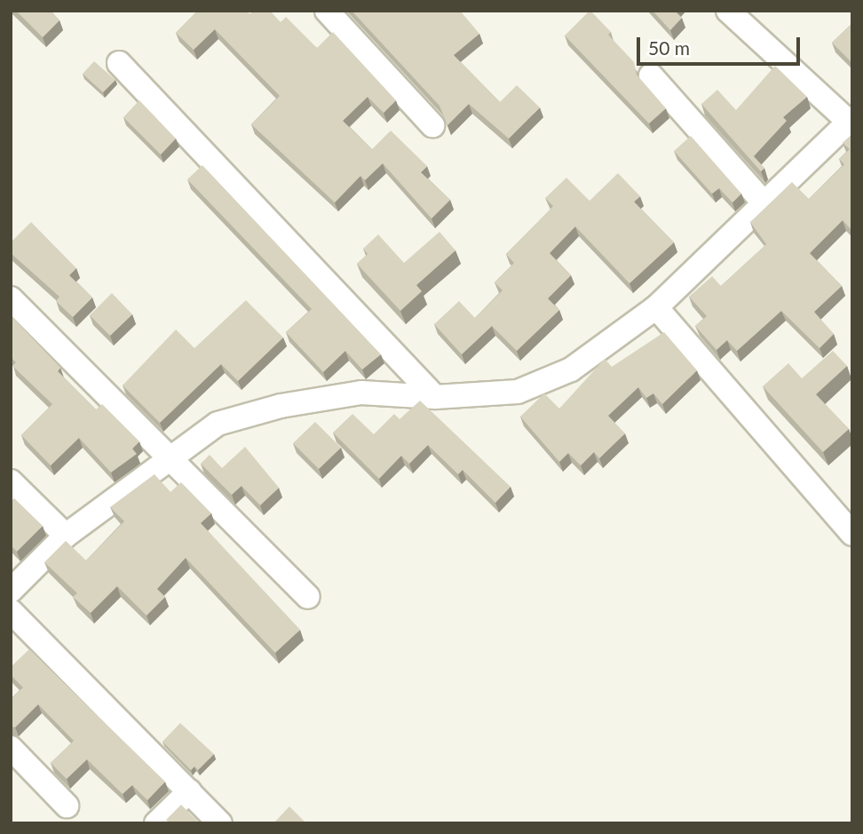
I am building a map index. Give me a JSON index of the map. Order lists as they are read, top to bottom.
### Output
{
  "scale_bar": "50 m"
}
